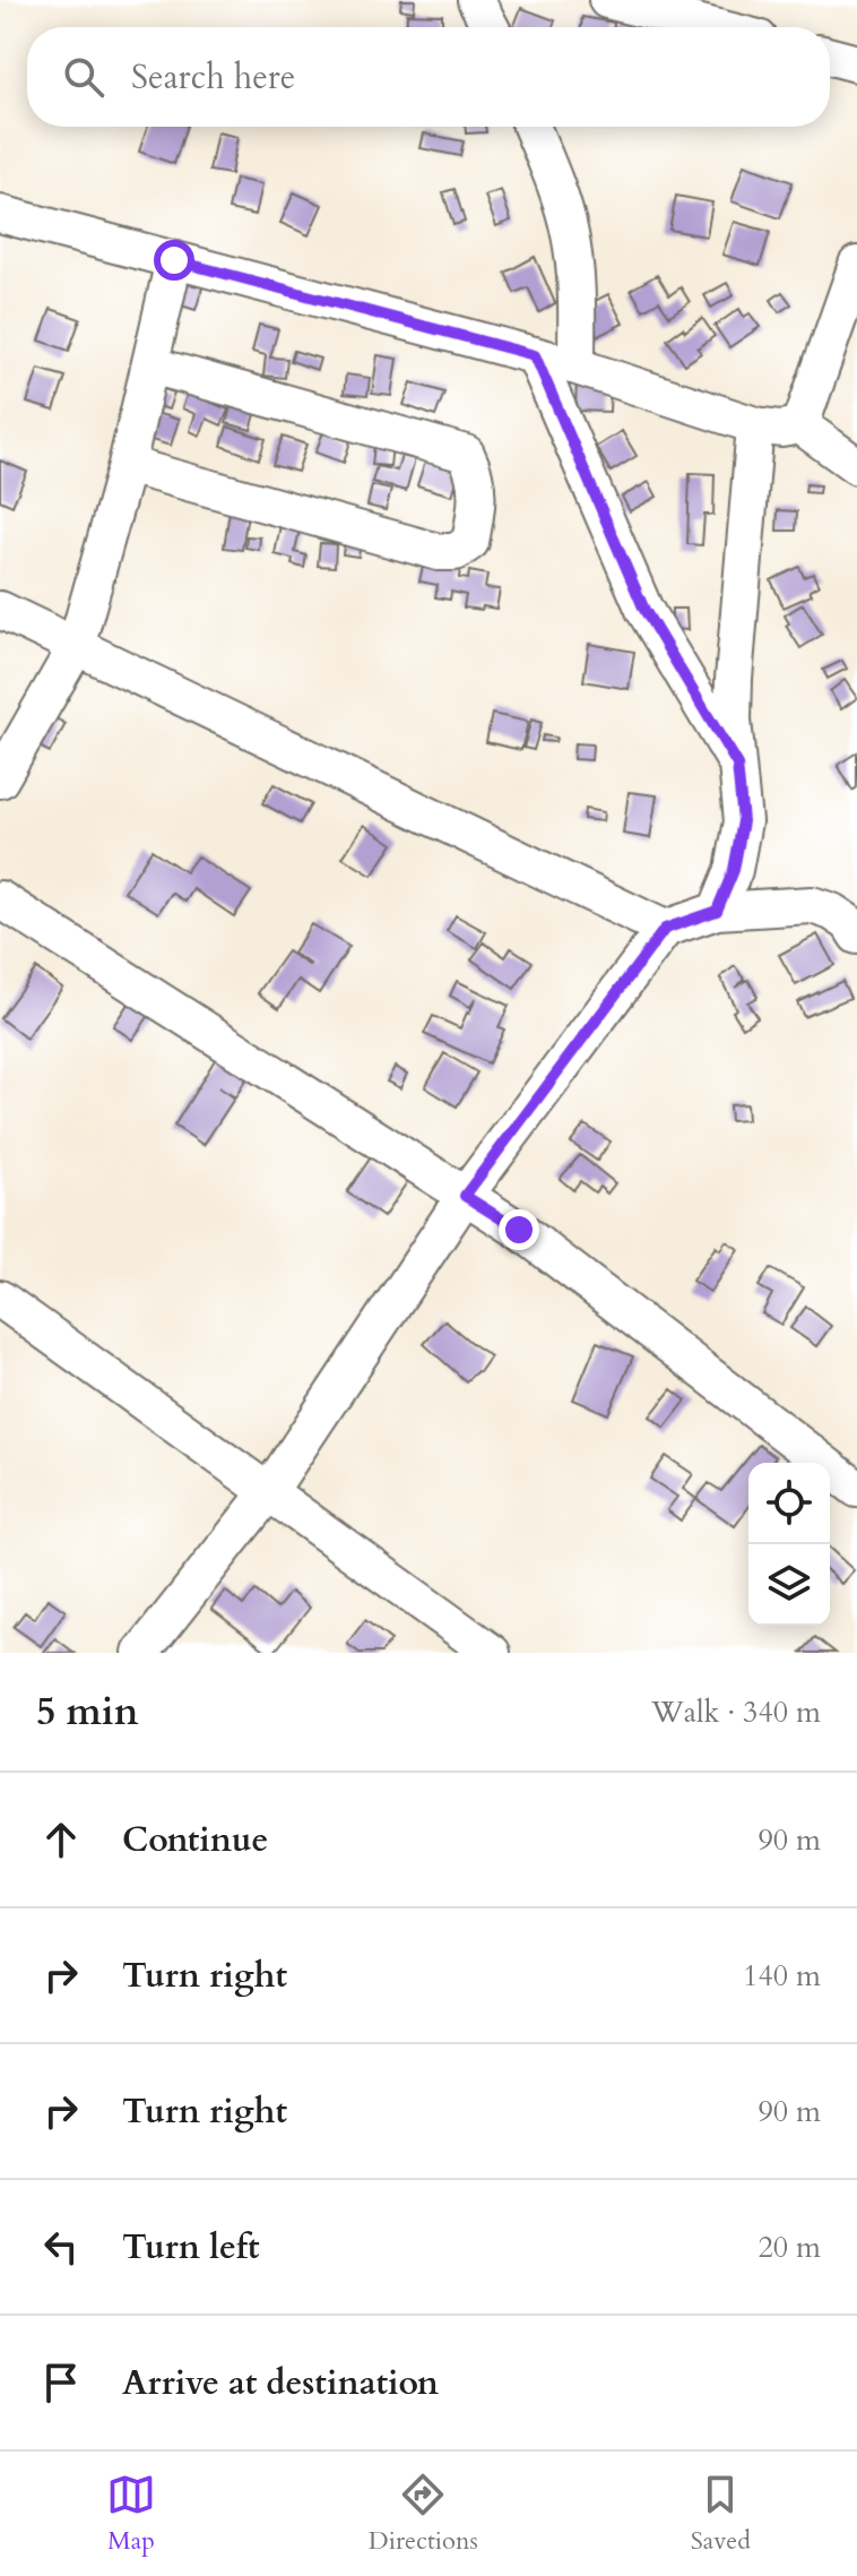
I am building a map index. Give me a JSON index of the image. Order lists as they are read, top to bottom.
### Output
{
  "page": {
    "search": "Search here",
    "heading": ["5 min", "Walk · 340 m"],
    "list": [
      ["Continue", "90 m"],
      ["Turn right", "140 m"],
      ["Turn right", "90 m"],
      ["Turn left", "20 m"],
      "Arrive at destination"
    ],
    "nav": ["Map", "Directions", "Saved"]
  }
}
